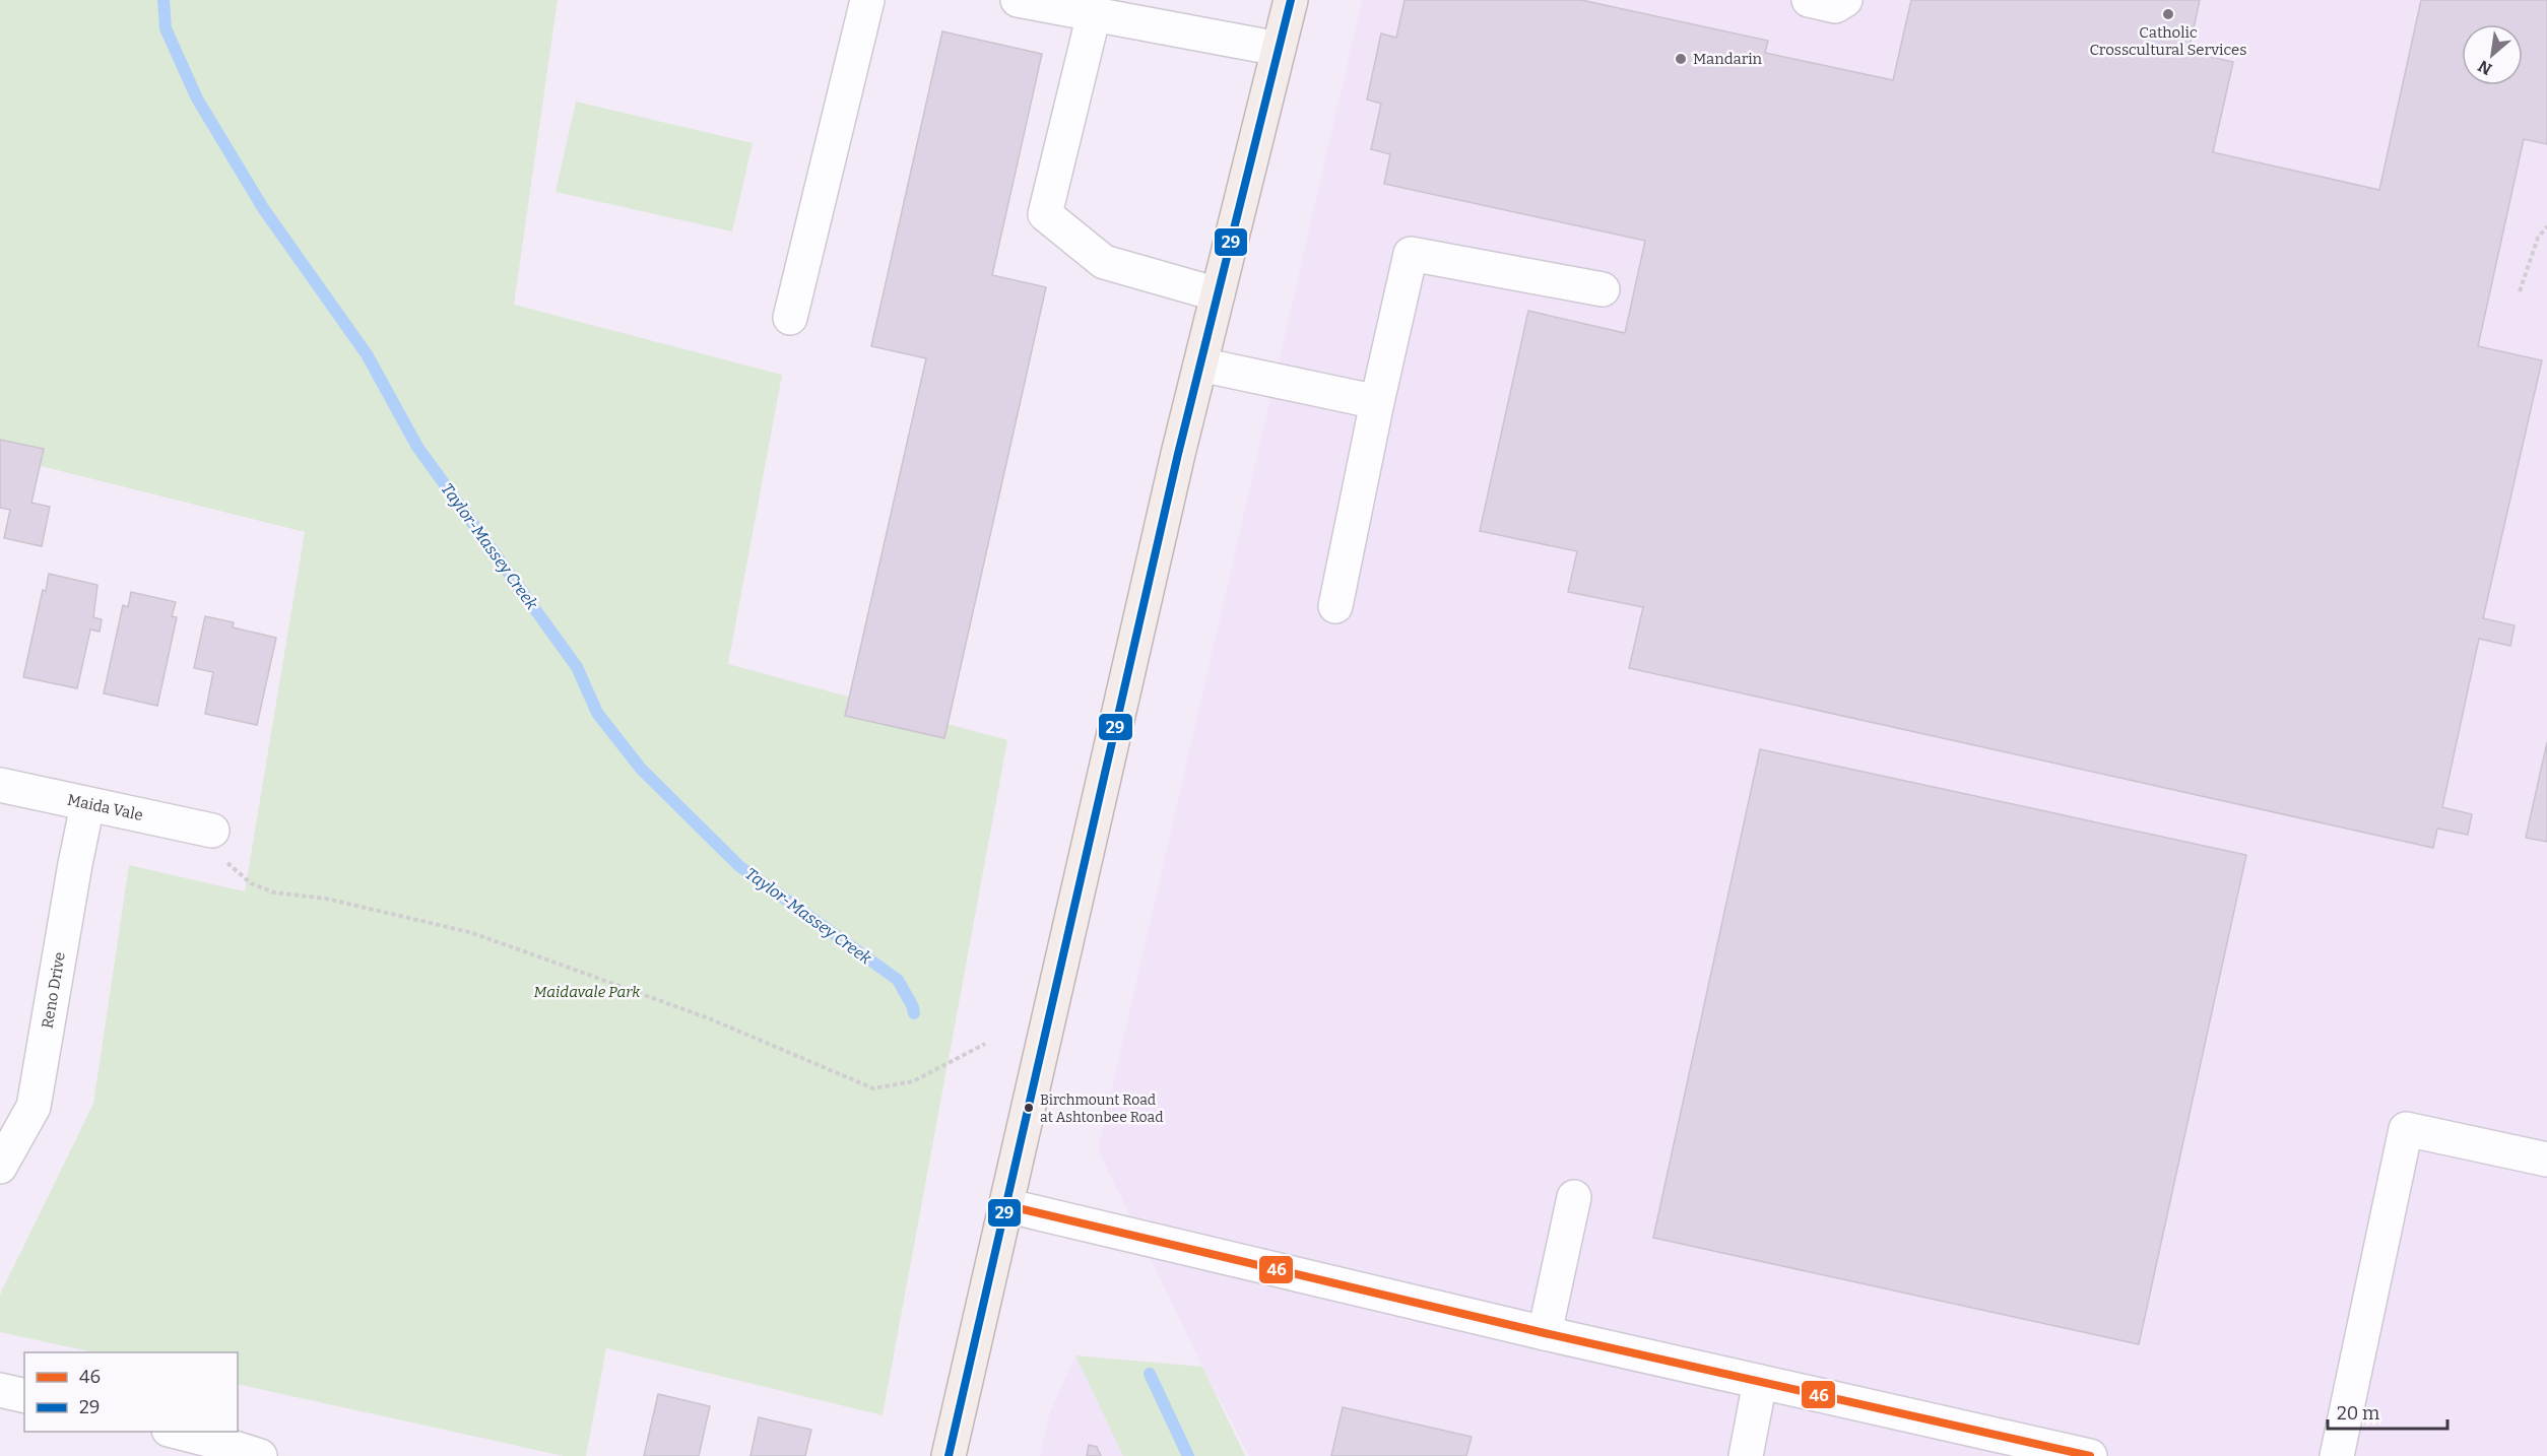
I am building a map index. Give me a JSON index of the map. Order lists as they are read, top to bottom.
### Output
{
  "streets": {
    "street": ["Maida Vale", "Reno Drive"]
  },
  "crossings": [
    ["Maida Vale", "Reno Drive"]
  ],
  "water": ["Taylor-Massey Creek"],
  "parks": ["Maidavale Park"],
  "places": ["Catholic Crosscultural Services", "Mandarin", "Birchmount Road at Ashtonbee Road"],
  "lines": ["transit line 29", "transit line 46"],
  "legend": ["46", "29"],
  "scale_bar": "20 m",
  "north": "bottom left"
}
